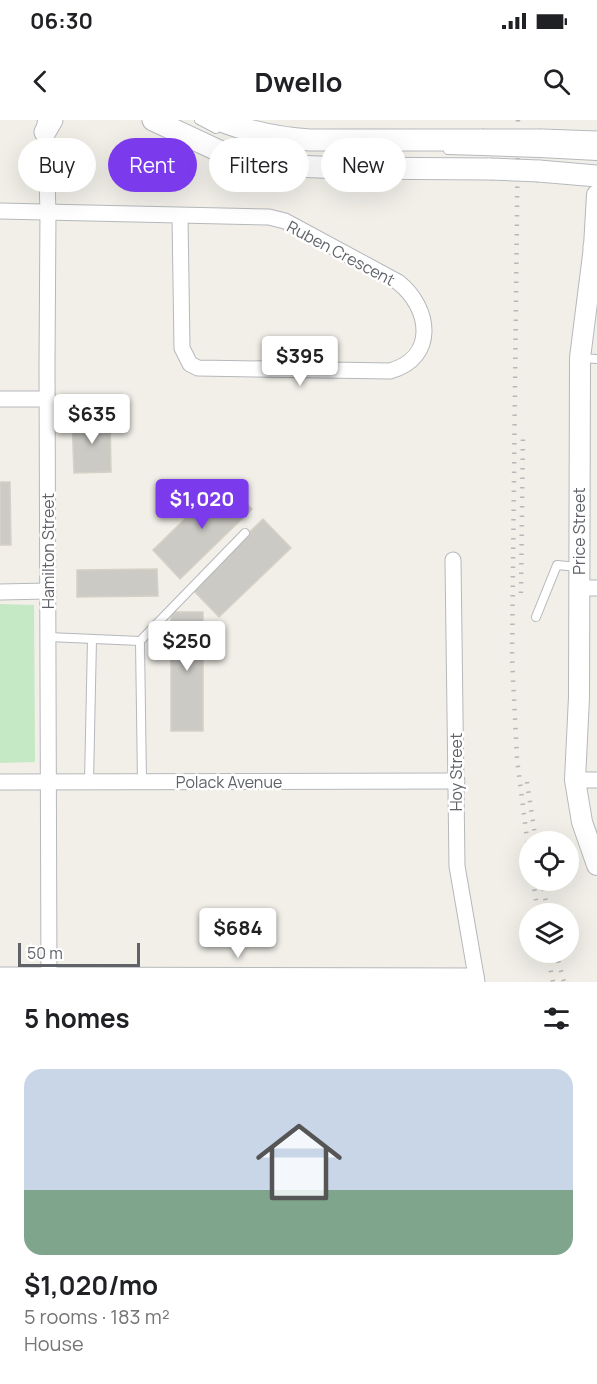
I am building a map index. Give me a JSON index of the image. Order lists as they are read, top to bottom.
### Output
{
  "streets": {
    "street": [
      "Ruben Crescent",
      "Price Street",
      "Hamilton Street",
      "Hoy Street",
      "Polack Avenue"
    ]
  },
  "crossings": [
    ["Ruben Crescent", "Hamilton Street"],
    ["Hamilton Street", "Polack Avenue"],
    ["Hoy Street", "Polack Avenue"]
  ],
  "scale_bar": "50 m",
  "page": {
    "status": "06:30",
    "header": "Dwello",
    "chip": [
      "Buy",
      "Rent",
      "Filters",
      "New"
    ],
    "price": [
      "$395",
      "$635",
      "$1,020",
      "$250",
      "$684"
    ],
    "scale": "50 m",
    "heading": "5 homes",
    "list": [
      {
        "name": "$1,020/mo",
        "note": "5 rooms · 183 m² · House"
      }
    ]
  }
}
